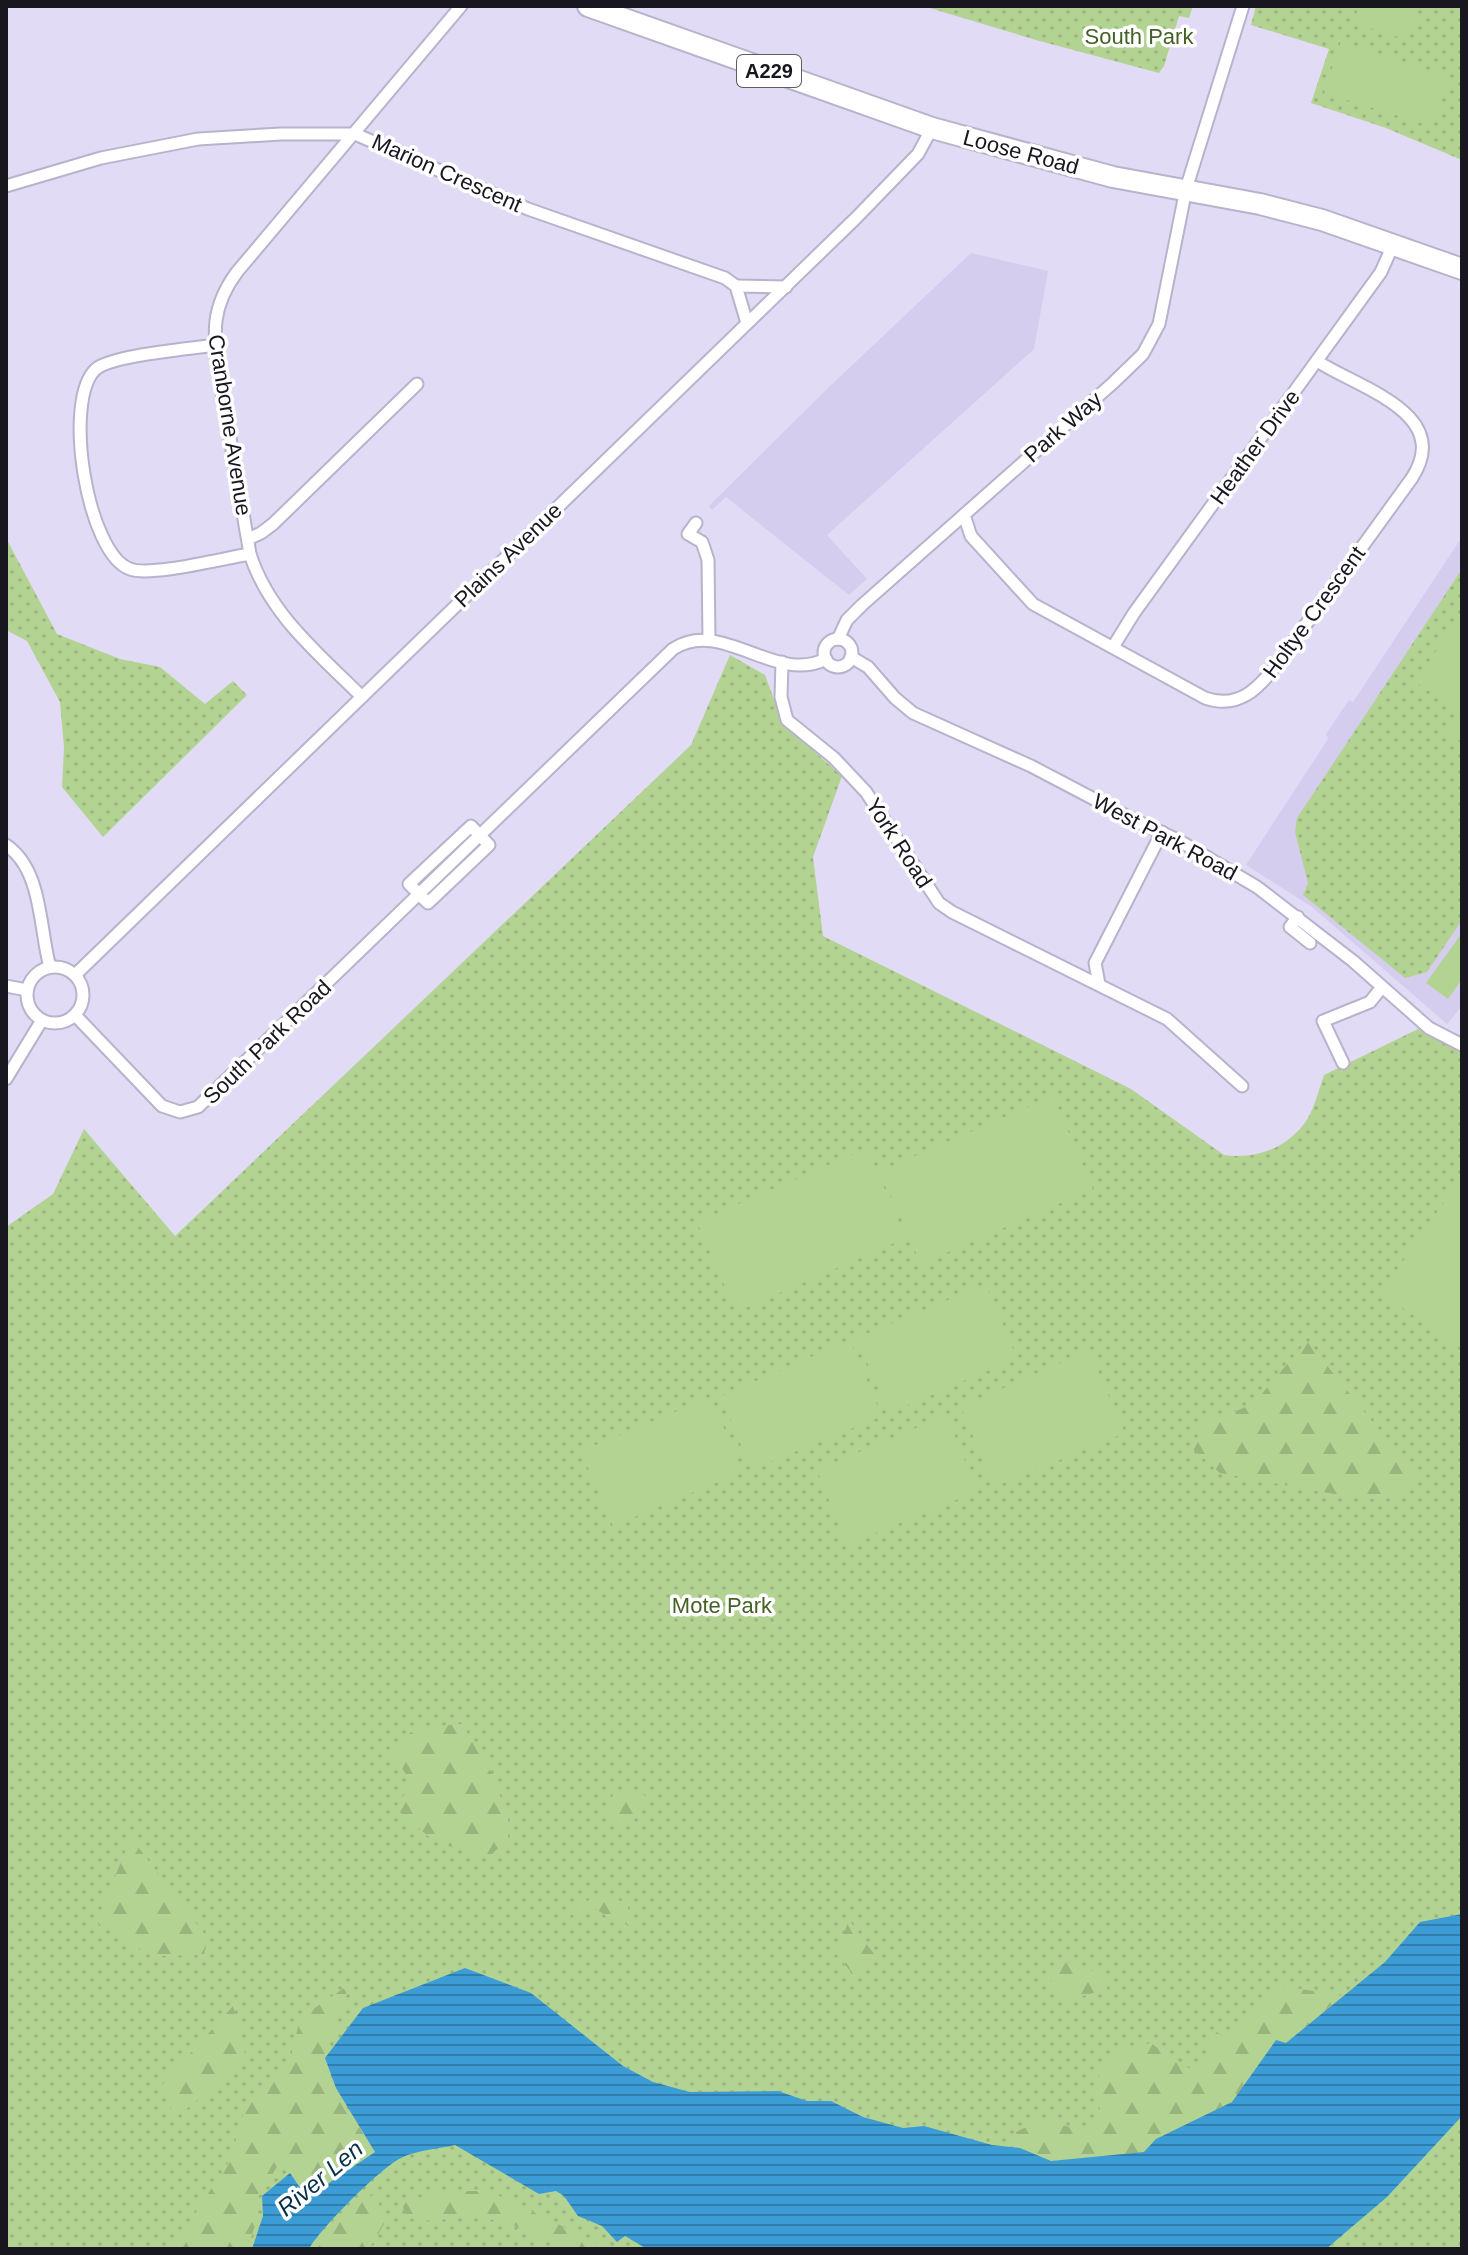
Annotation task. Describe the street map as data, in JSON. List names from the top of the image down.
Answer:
{
  "streets": {
    "highway": ["A229", "Loose Road"],
    "street": [
      "Marion Crescent",
      "Cranborne Avenue",
      "Park Way",
      "Heather Drive",
      "Plains Avenue",
      "Holtye Crescent",
      "West Park Road",
      "York Road",
      "South Park Road"
    ]
  },
  "crossings": [
    ["Loose Road", "Park Way"],
    ["Loose Road", "Heather Drive"],
    ["Loose Road", "Plains Avenue"],
    ["Marion Crescent", "Cranborne Avenue"],
    ["Marion Crescent", "Plains Avenue"],
    ["Cranborne Avenue", "Plains Avenue"],
    ["Park Way", "Holtye Crescent"],
    ["Park Way", "West Park Road"],
    ["Heather Drive", "Holtye Crescent"],
    ["Plains Avenue", "South Park Road"]
  ],
  "water": ["River Len"],
  "parks": ["South Park", "Mote Park"]
}
